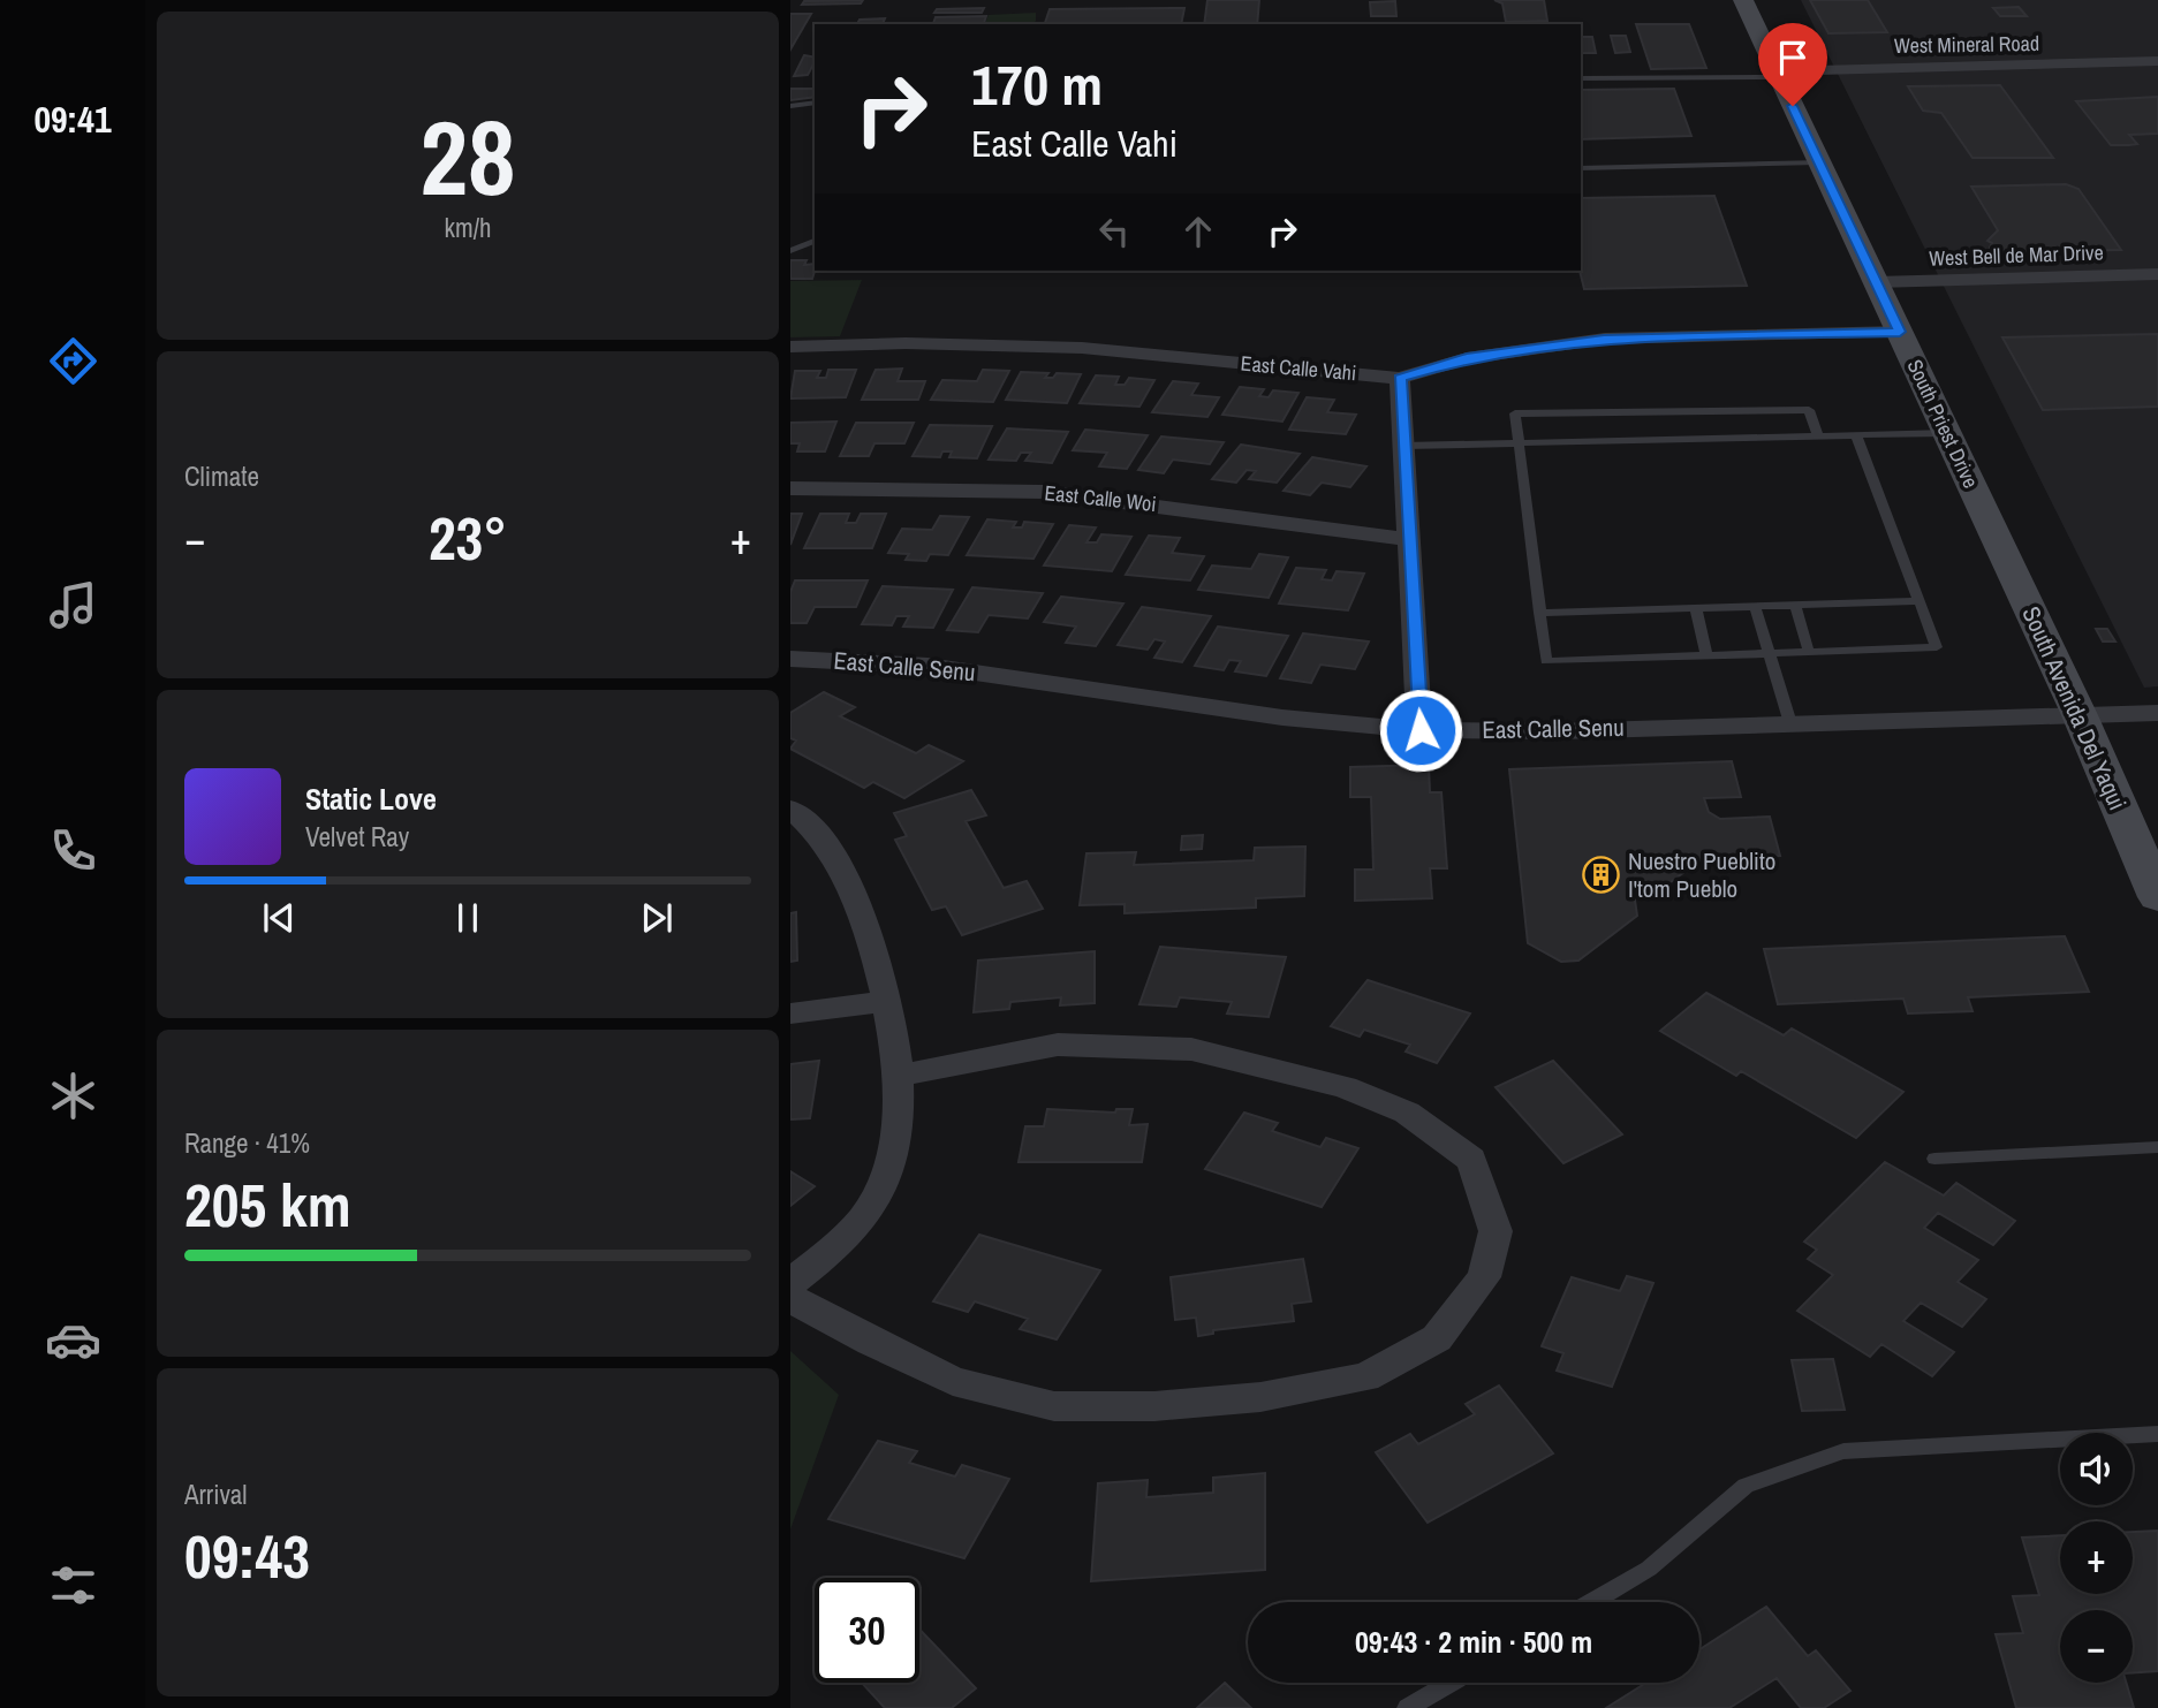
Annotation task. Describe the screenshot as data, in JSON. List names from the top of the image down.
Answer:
{
  "streets": {
    "street": [
      "West Mineral Road",
      "West Bell de Mar Drive",
      "East Calle Vahi",
      "South Priest Drive",
      "East Calle Woi",
      "East Calle Senu",
      "South Avenida Del Yaqui"
    ]
  },
  "crossings": [
    ["West Bell de Mar Drive", "South Priest Drive"],
    ["East Calle Vahi", "South Priest Drive"],
    ["South Priest Drive", "South Avenida Del Yaqui"],
    ["East Calle Senu", "South Avenida Del Yaqui"]
  ],
  "places": {
    "building": ["Nuestro Pueblito I'tom Pueblo"]
  },
  "page": {
    "tabs": "09:41",
    "tile": [
      ["28", "km/h"],
      "Climate",
      ["Range · 41%", "205 km"],
      ["Arrival", "09:43"]
    ],
    "turn": ["170 m", "East Calle Vahi"],
    "heat": ["−", "23°", "+"],
    "song": ["Static Love", "Velvet Ray"],
    "map_buttons": ["+", "−"],
    "limit": "30",
    "trip": "09:43 · 2 min · 500 m"
  }
}
